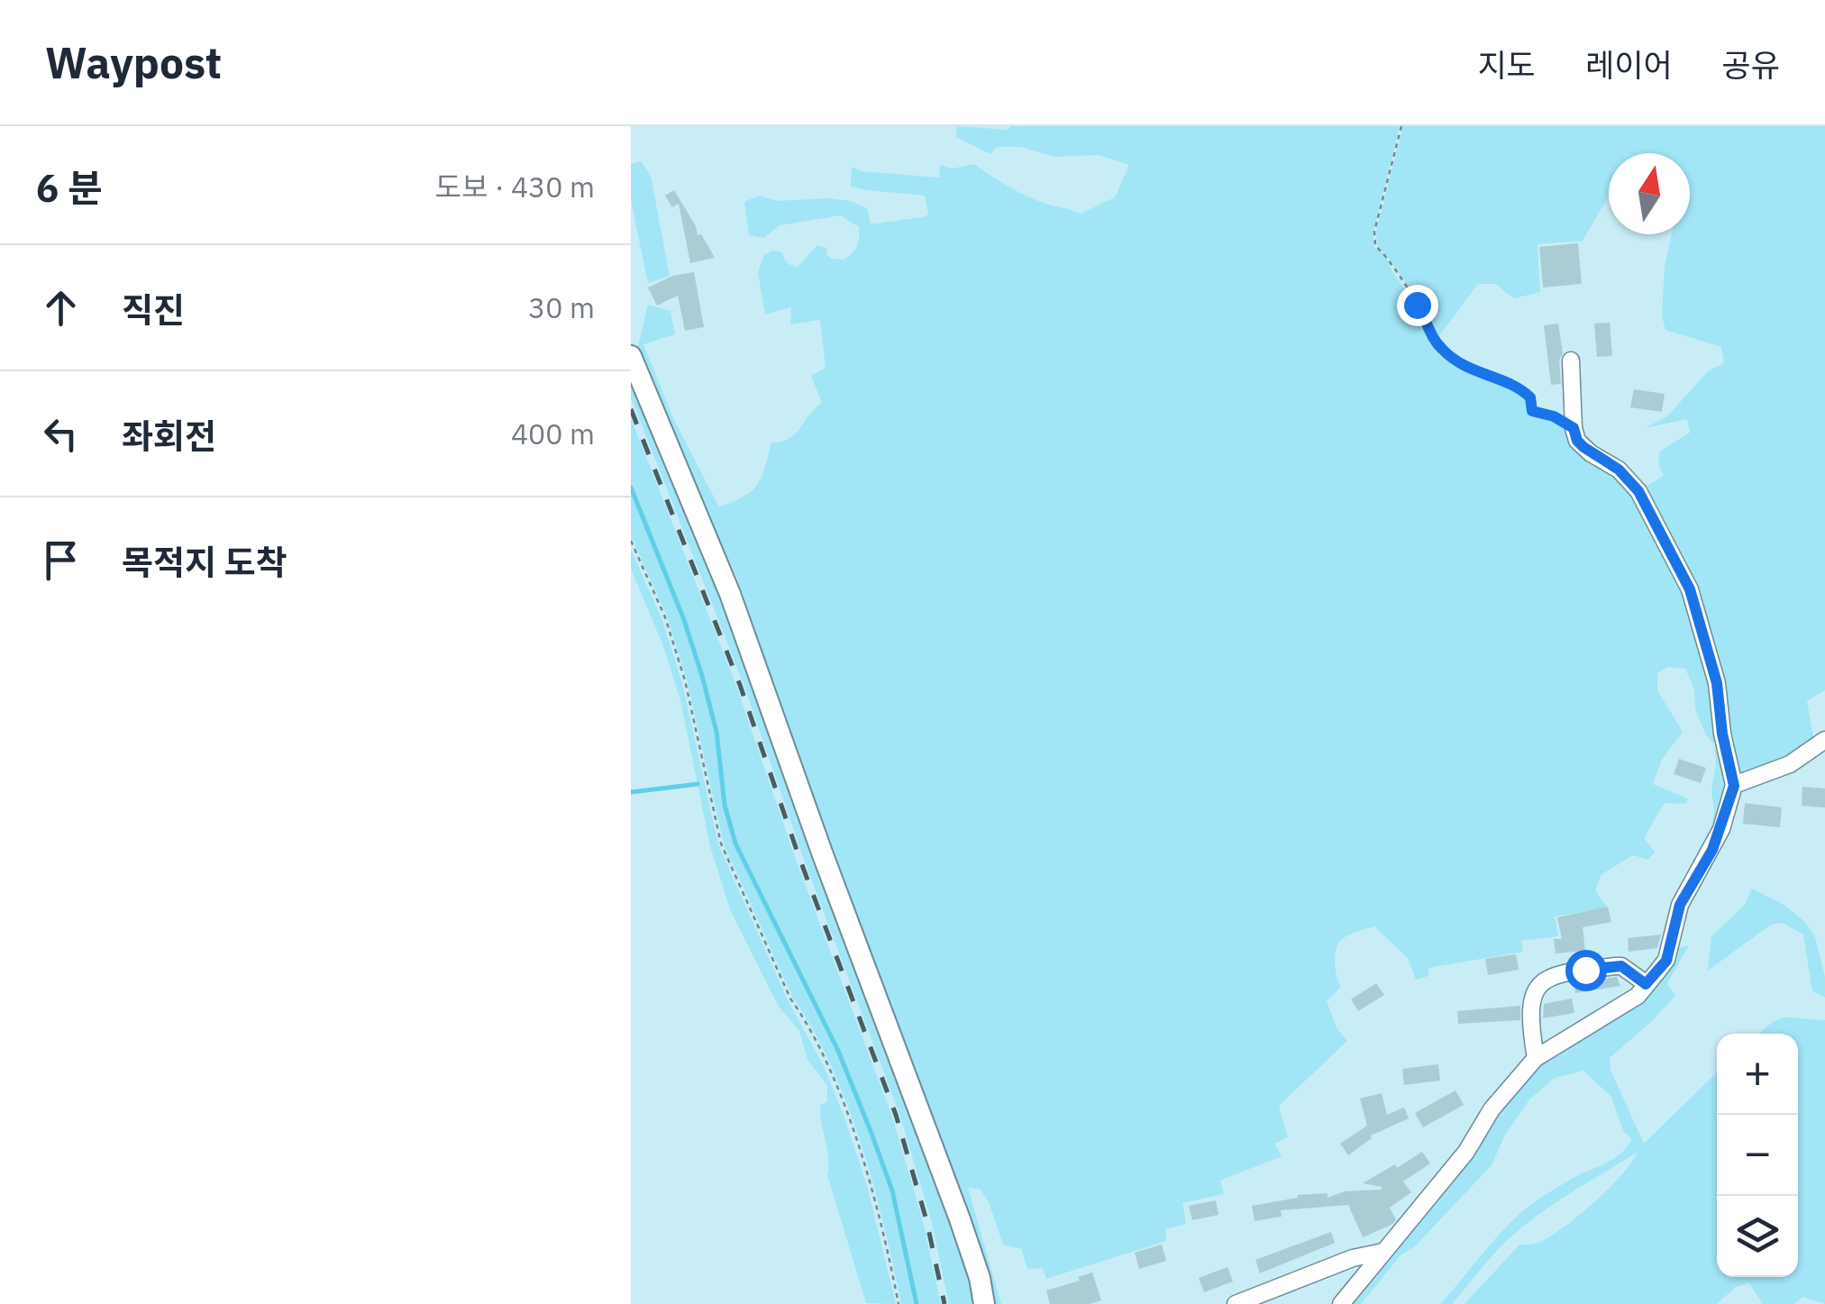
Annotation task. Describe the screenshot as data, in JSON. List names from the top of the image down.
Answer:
{
  "north": "top",
  "page": {
    "header": "Waypost",
    "nav": ["지도", "레이어", "공유"],
    "heading": ["6 분", "도보 · 430 m"],
    "list": [
      ["직진", "30 m"],
      ["좌회전", "400 m"],
      "목적지 도착"
    ],
    "map_buttons": ["+", "−"]
  }
}
